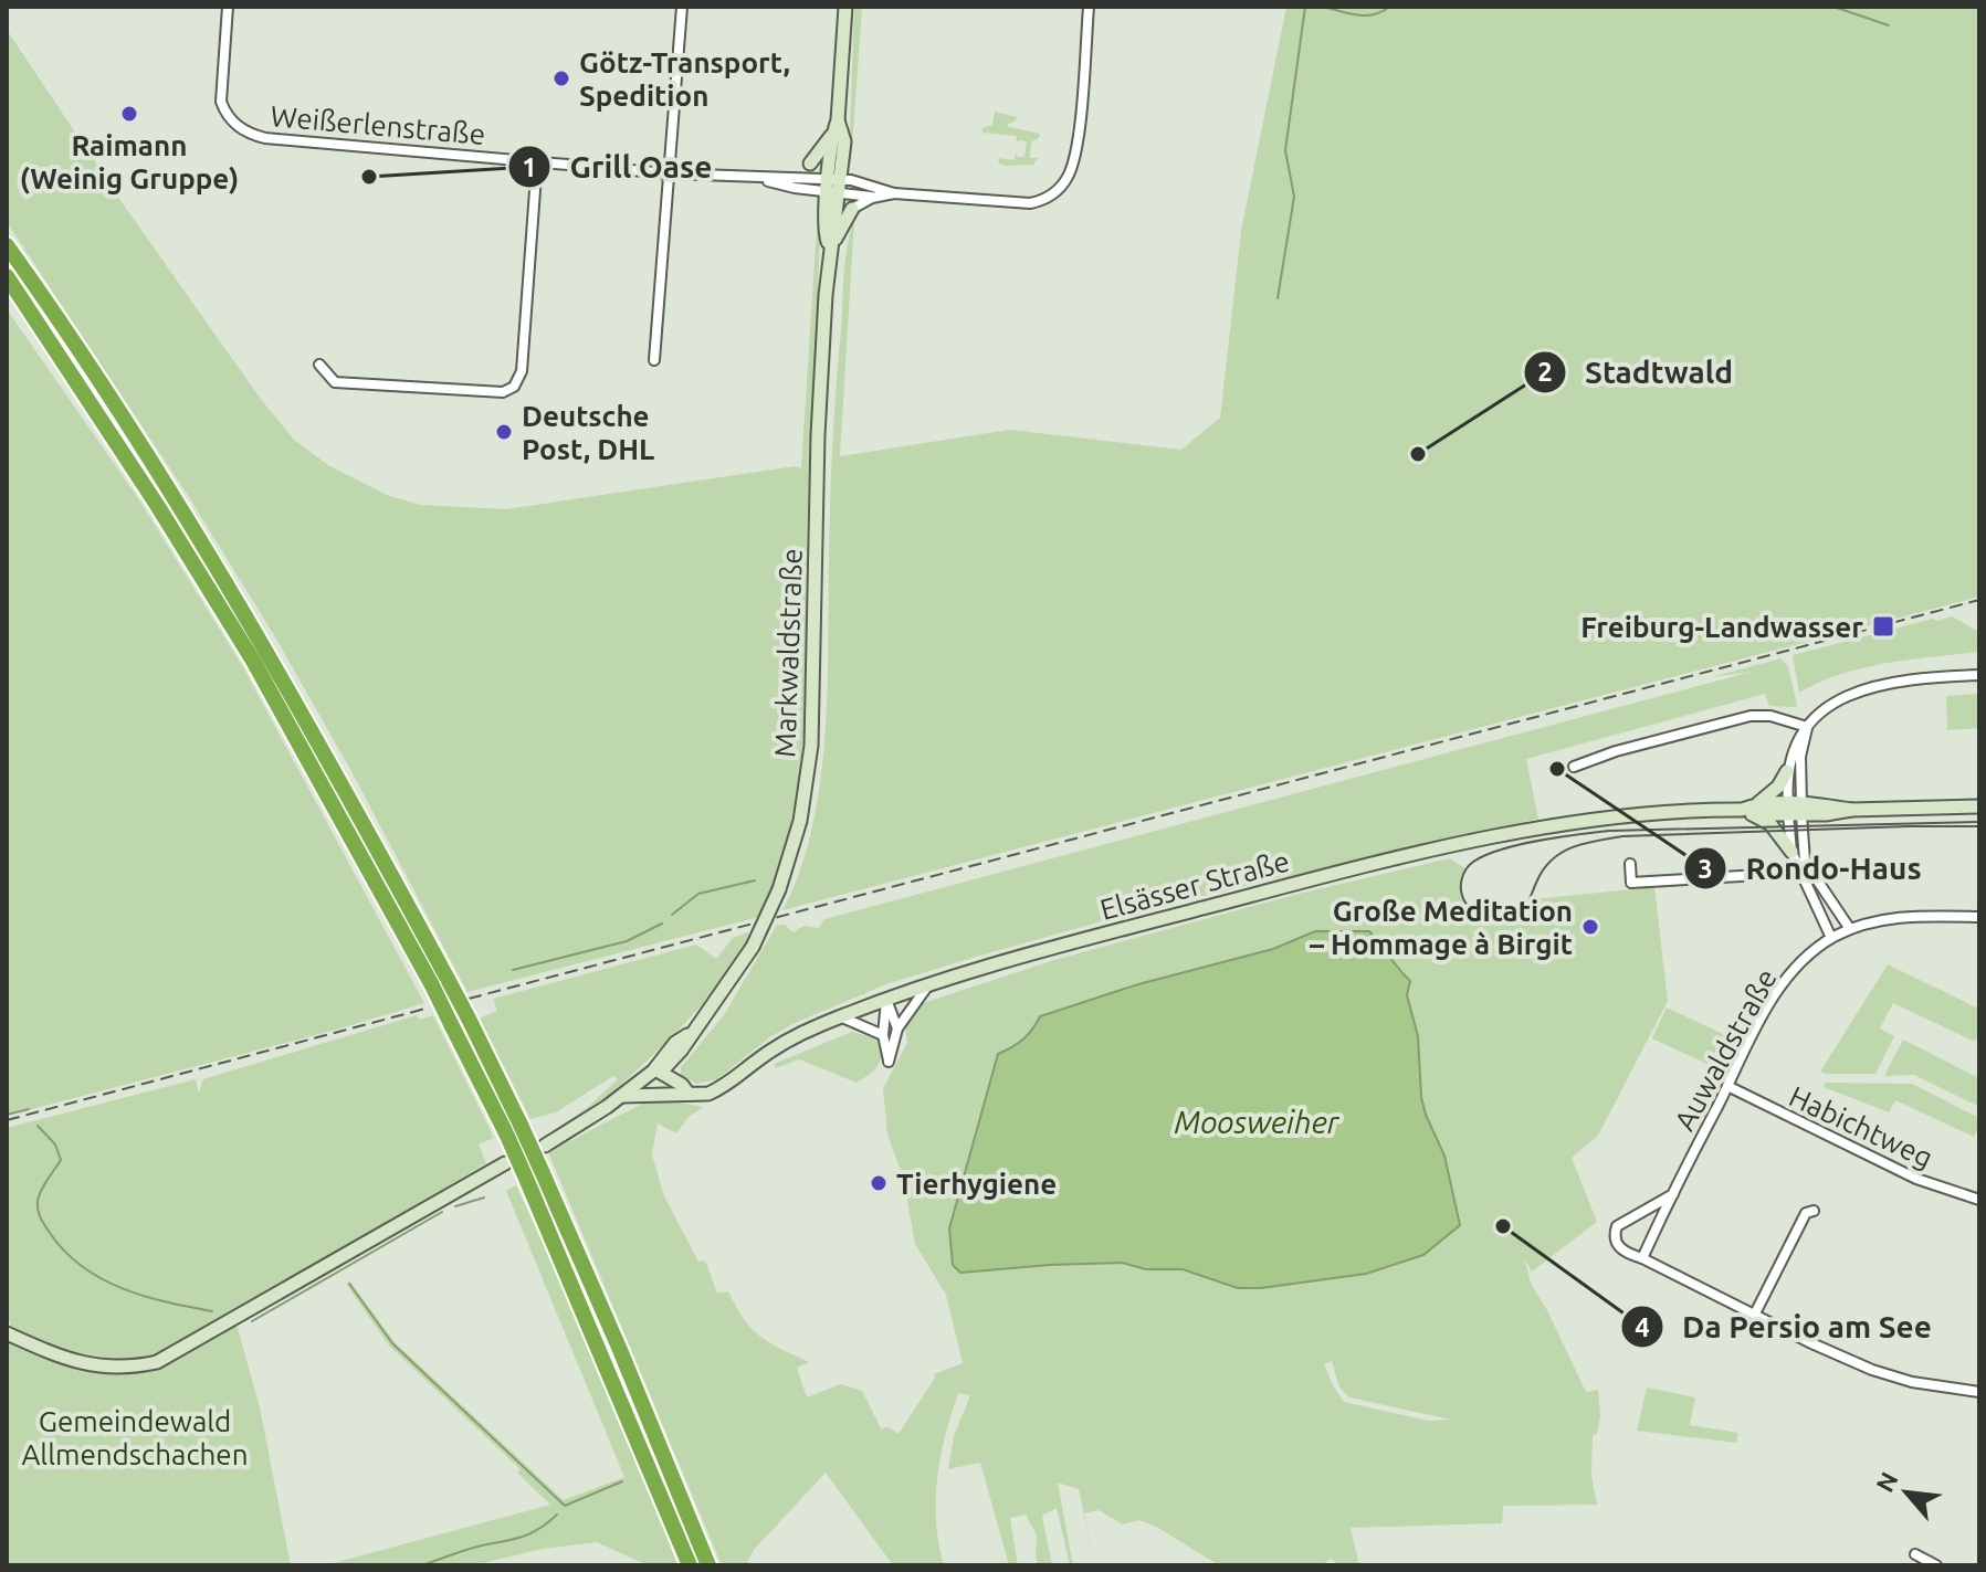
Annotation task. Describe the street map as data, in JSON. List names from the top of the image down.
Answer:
{
  "streets": {
    "main road": ["Markwaldstraße", "Elsässer Straße"],
    "street": ["Weißerlenstraße", "Auwaldstraße", "Habichtweg"]
  },
  "crossings": [
    ["Weißerlenstraße", "Markwaldstraße"],
    ["Markwaldstraße", "Elsässer Straße"],
    ["Auwaldstraße", "Habichtweg"]
  ],
  "water": ["Moosweiher"],
  "parks": ["Gemeindewald Allmendschachen"],
  "places": {
    "other": [
      "Götz-Transport, Spedition",
      "Raimann (Weinig Gruppe)",
      "Grill Oase",
      "Deutsche Post, DHL",
      "Stadtwald",
      "Rondo-Haus",
      "Große Meditation – Hommage à Birgit",
      "Tierhygiene",
      "Da Persio am See"
    ],
    "transit": ["Freiburg-Landwasser"]
  },
  "north": "top left"
}
